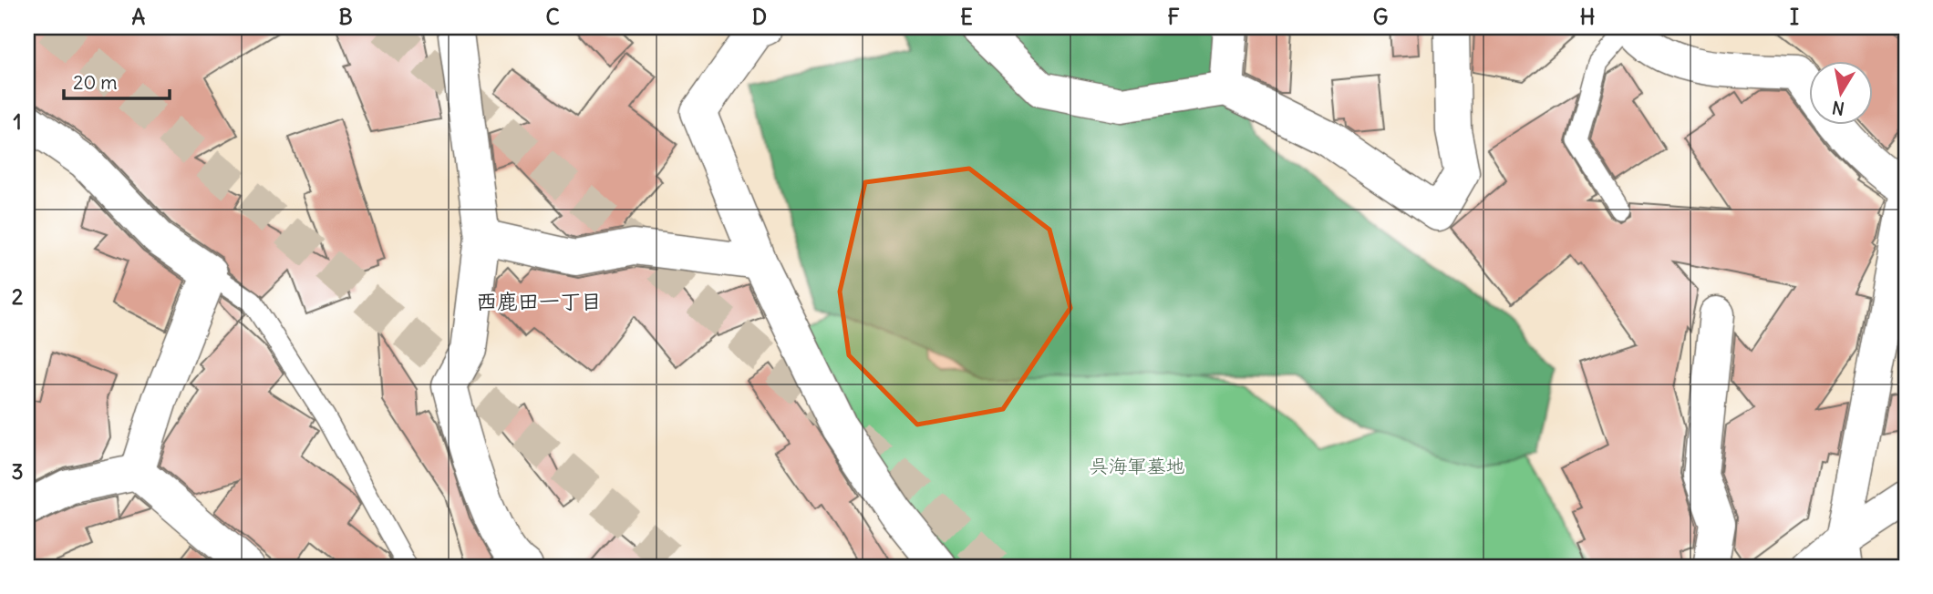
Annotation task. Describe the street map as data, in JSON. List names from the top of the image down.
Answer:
{
  "districts": ["西鹿田一丁目"],
  "parks": ["呉海軍墓地"],
  "scale_bar": "20 m",
  "north": "bottom",
  "grid": {
    "columns": [
      "A",
      "B",
      "C",
      "D",
      "E",
      "F",
      "G",
      "H",
      "I"
    ],
    "rows": ["1", "2", "3"]
  }
}
